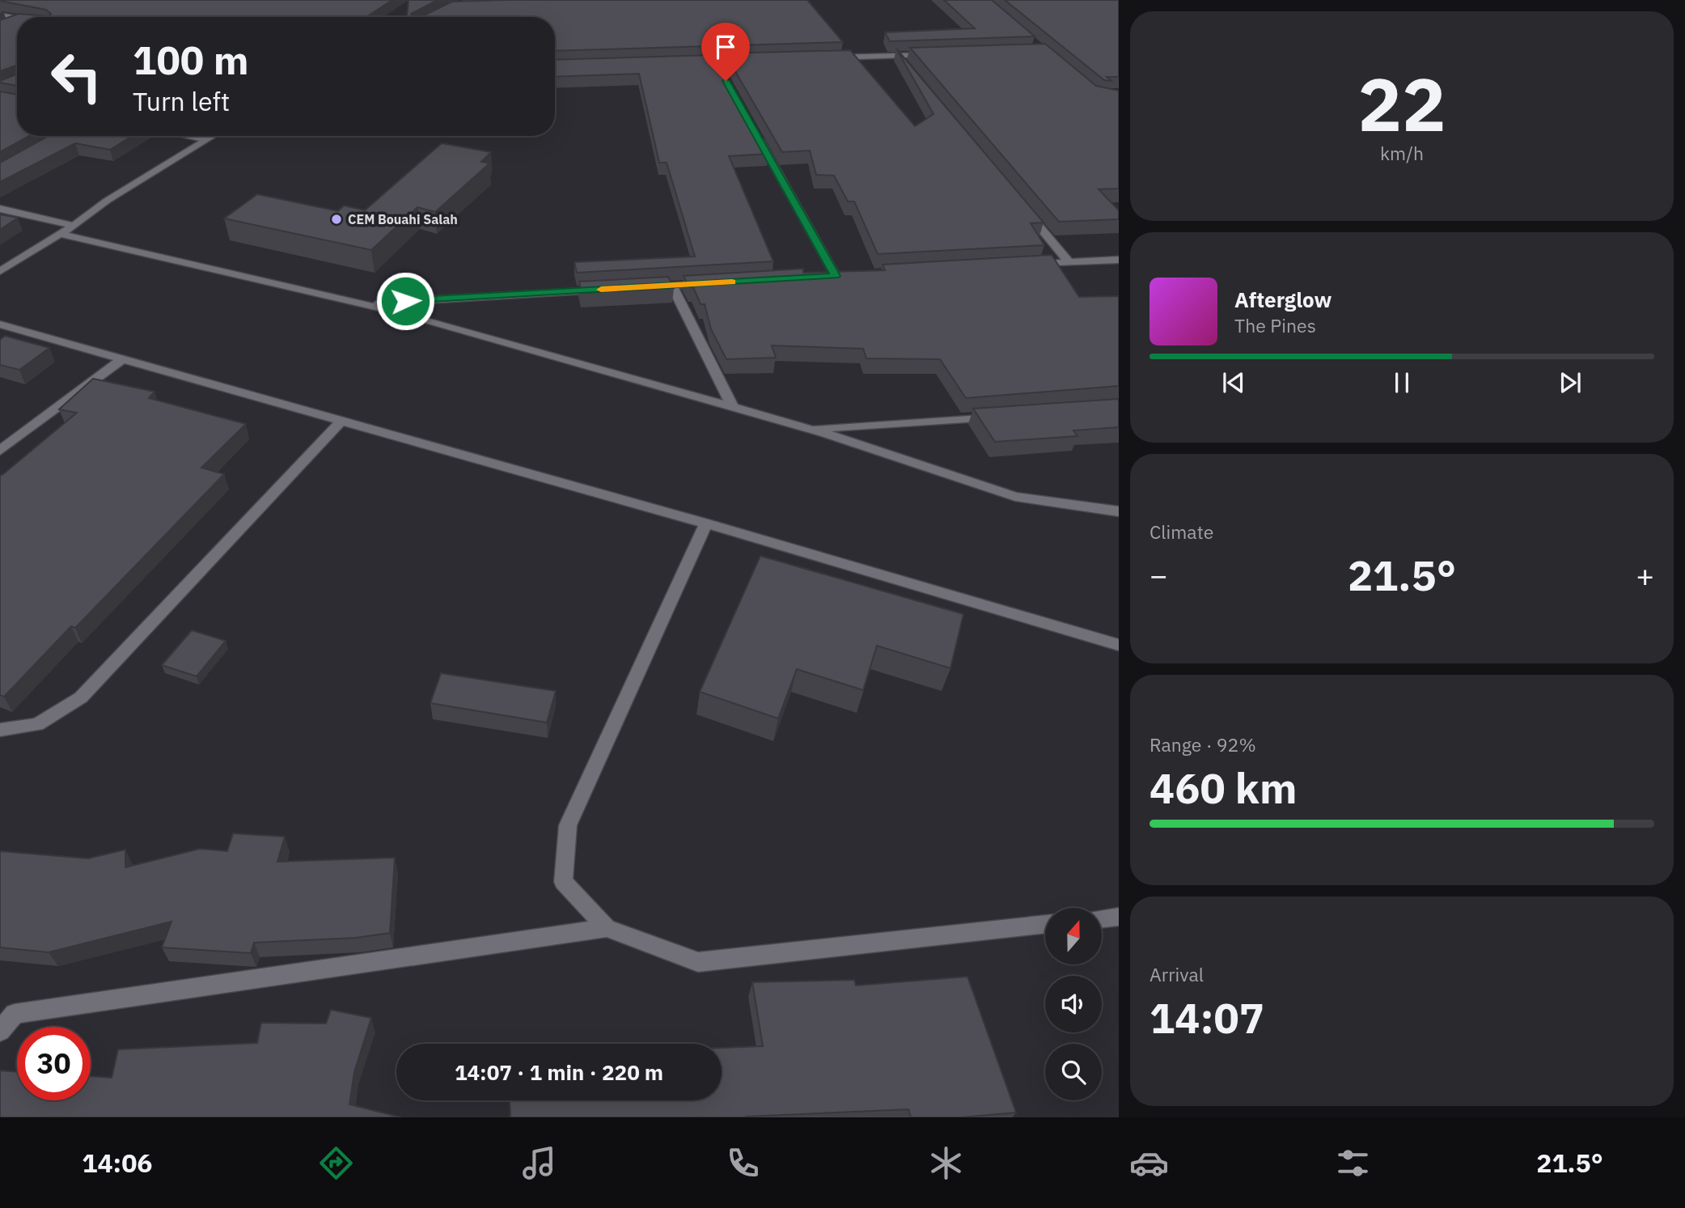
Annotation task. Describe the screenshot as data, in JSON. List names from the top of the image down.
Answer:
{
  "places": ["CEM Bouahi Salah"],
  "north": "top",
  "page": {
    "tile": [
      ["22", "km/h"],
      "Climate",
      ["Range · 92%", "460 km"],
      ["Arrival", "14:07"]
    ],
    "turn": ["100 m", "Turn left"],
    "song": ["Afterglow", "The Pines"],
    "heat": ["−", "21.5°", "+"],
    "limit": "30",
    "trip": "14:07 · 1 min · 220 m",
    "tabs": ["14:06", "21.5°"]
  }
}
